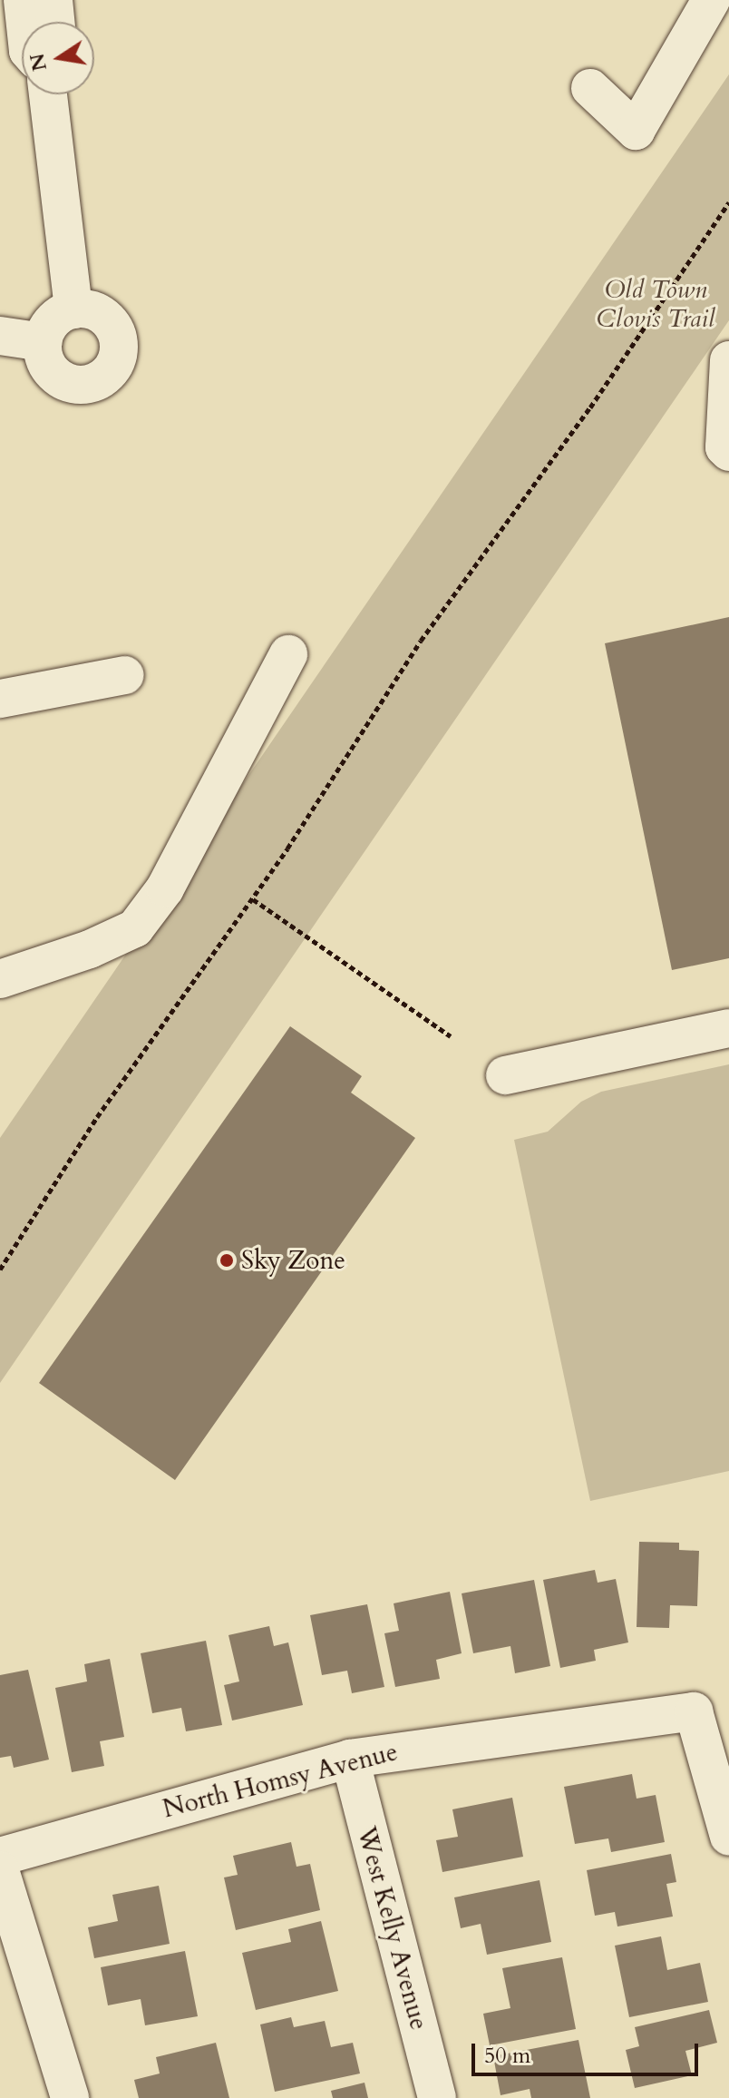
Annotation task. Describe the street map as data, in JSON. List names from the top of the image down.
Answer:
{
  "streets": {
    "street": ["North Homsy Avenue", "West Kelly Avenue"]
  },
  "crossings": [
    ["North Homsy Avenue", "West Kelly Avenue"]
  ],
  "parks": ["Old Town Clovis Trail"],
  "places": ["Sky Zone"],
  "scale_bar": "50 m",
  "north": "left"
}
